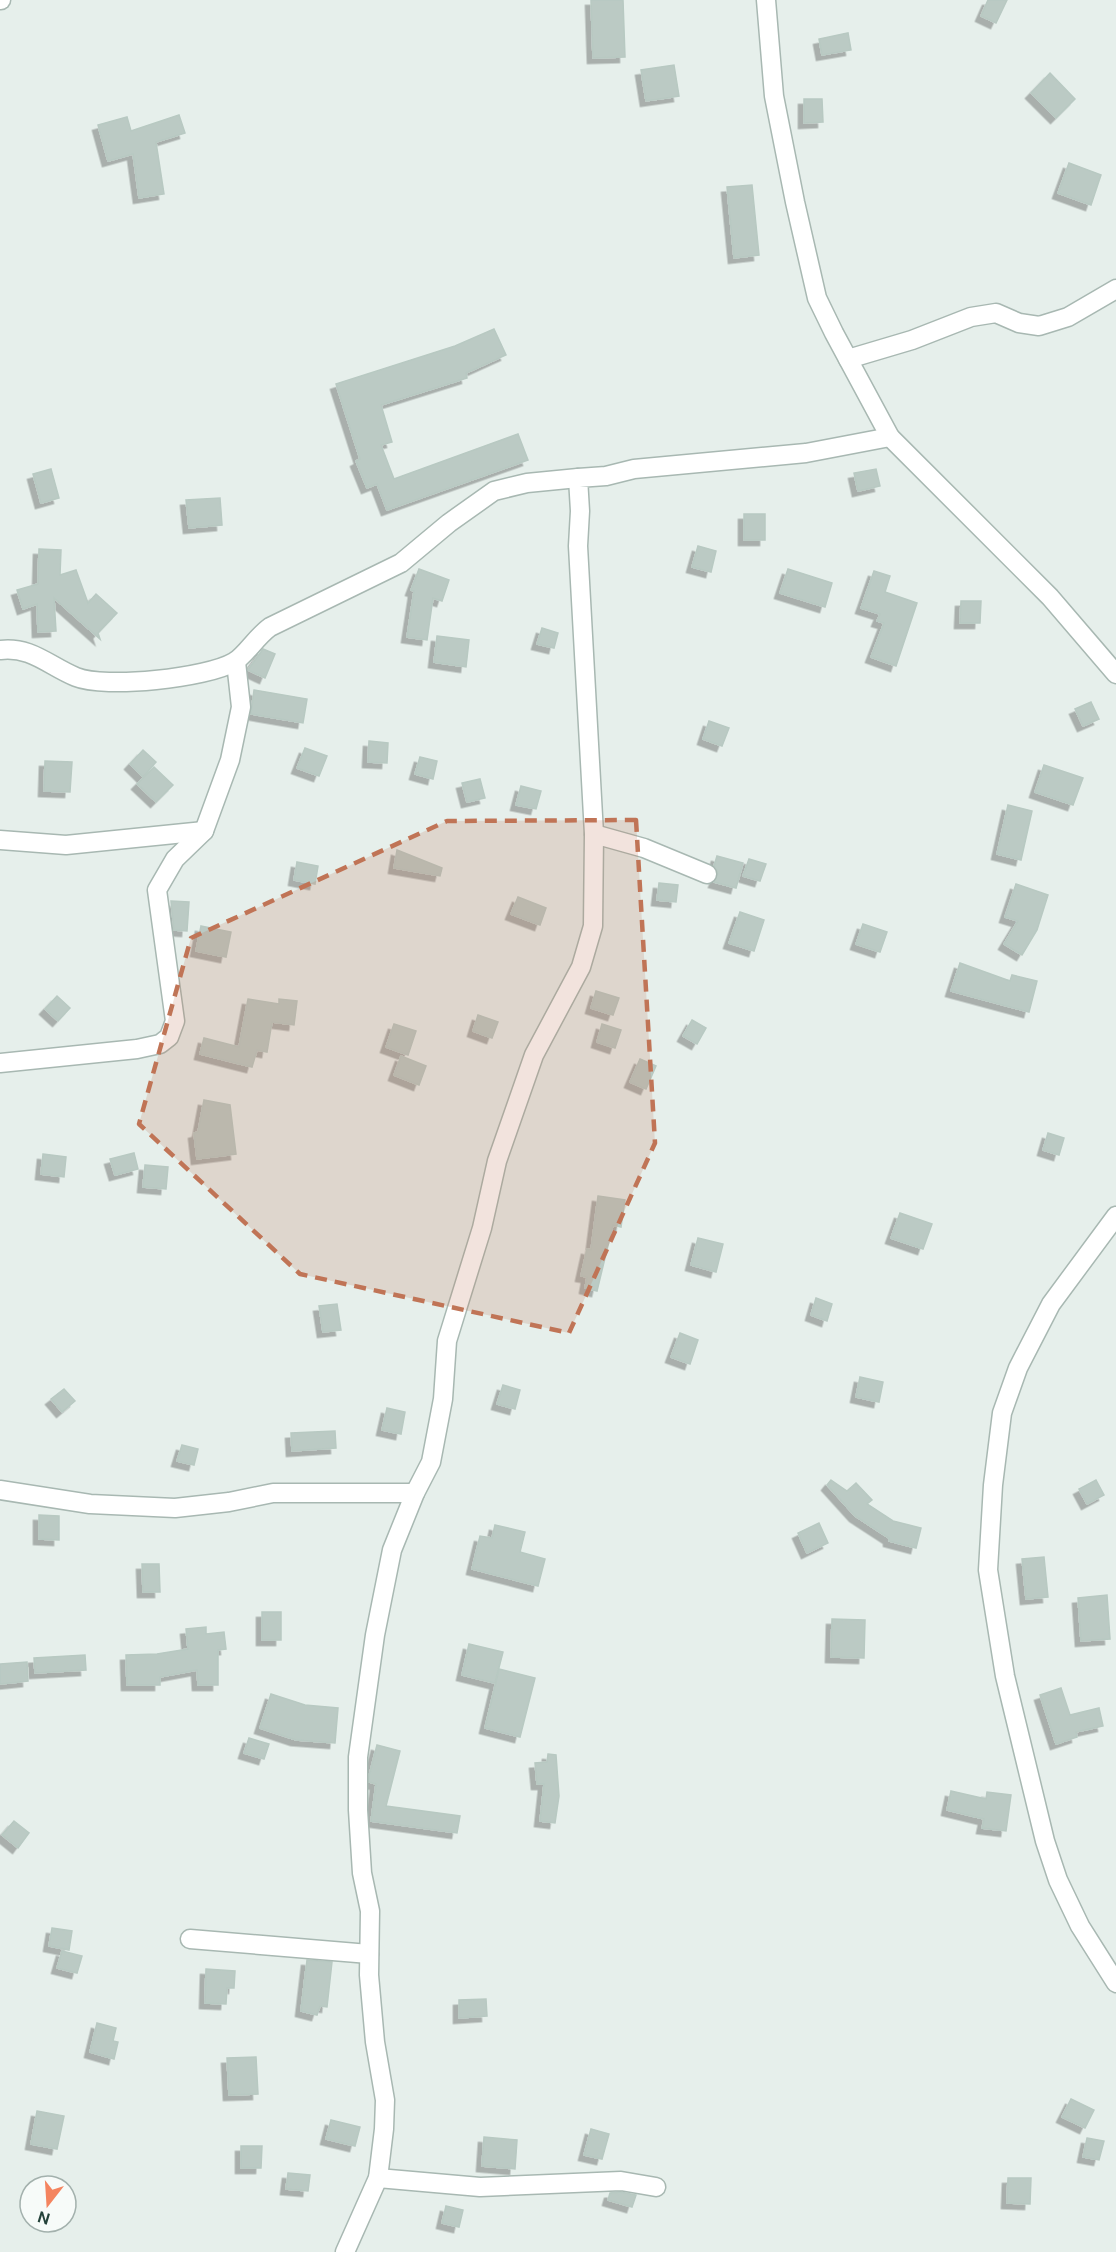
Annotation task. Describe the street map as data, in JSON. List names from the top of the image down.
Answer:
{
  "north": "bottom"
}
